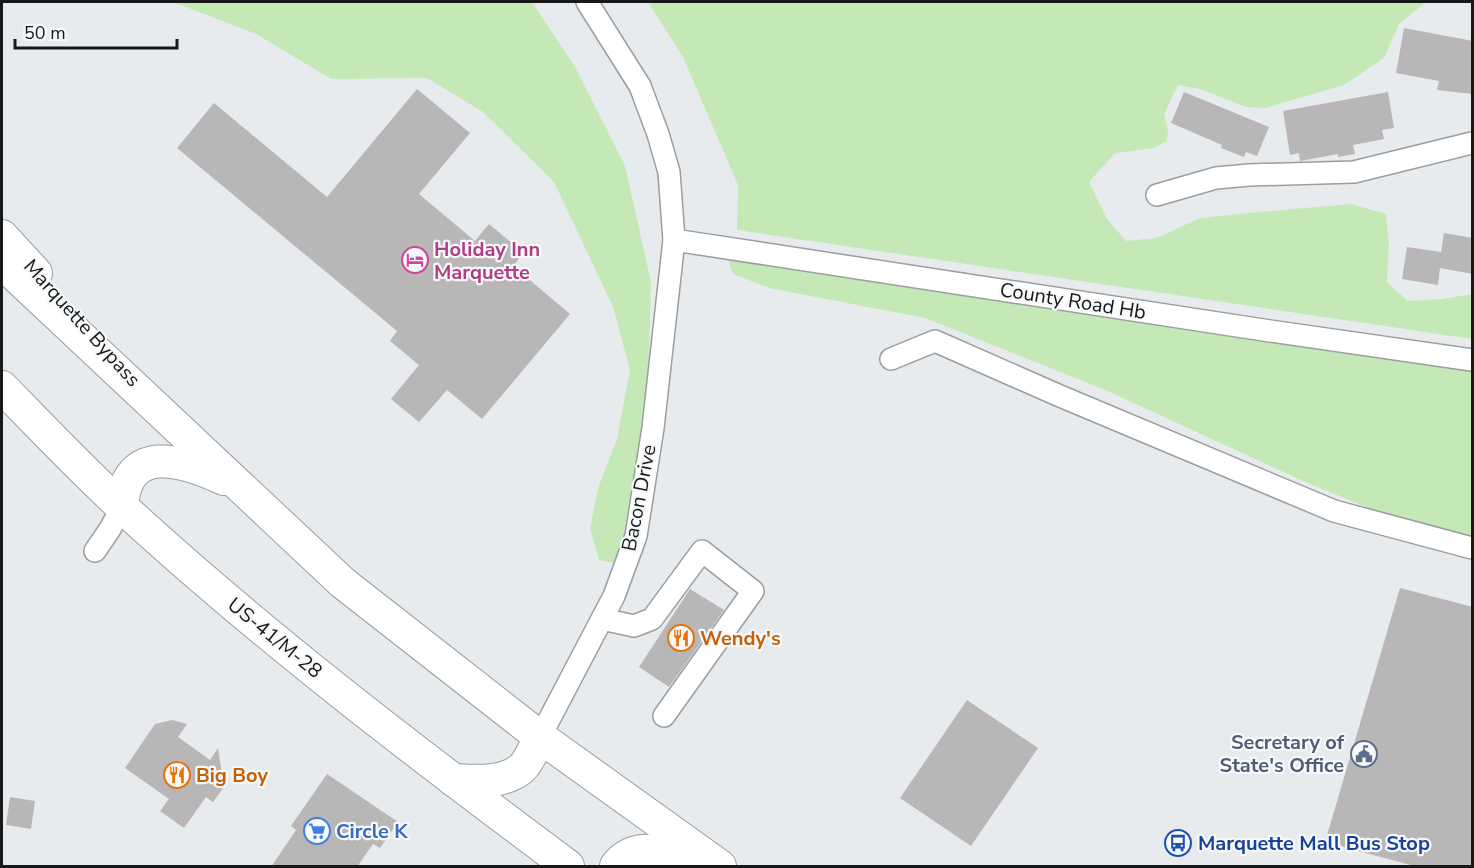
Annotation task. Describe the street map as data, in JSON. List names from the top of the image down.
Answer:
{
  "streets": {
    "highway": ["Marquette Bypass", "US-41/M-28"],
    "street": ["County Road Hb", "Bacon Drive"]
  },
  "crossings": [
    ["County Road Hb", "Bacon Drive"]
  ],
  "places": {
    "hotel": ["Holiday Inn Marquette"],
    "restaurant": ["Wendy's", "Big Boy"],
    "public building": ["Secretary of State's Office"],
    "supermarket": ["Circle K"],
    "bus stop": ["Marquette Mall Bus Stop"]
  },
  "scale_bar": "50 m"
}
